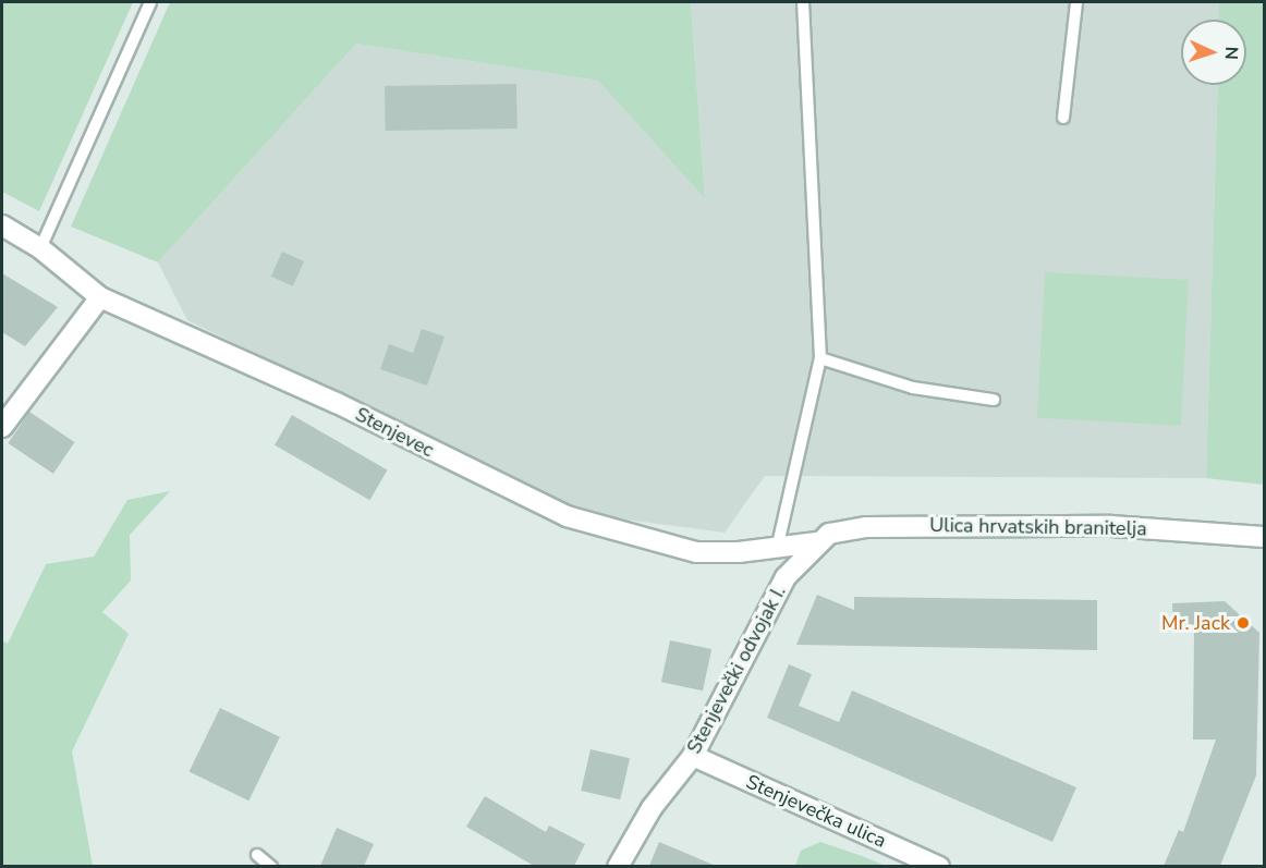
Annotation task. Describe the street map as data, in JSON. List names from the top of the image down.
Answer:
{
  "streets": {
    "street": [
      "Stenjevec",
      "Ulica hrvatskih branitelja",
      "Stenjevečki odvojak I.",
      "Stenjevečka ulica"
    ]
  },
  "crossings": [
    ["Stenjevec", "Ulica hrvatskih branitelja"],
    ["Stenjevec", "Stenjevečki odvojak I."],
    ["Ulica hrvatskih branitelja", "Stenjevečki odvojak I."],
    ["Stenjevečki odvojak I.", "Stenjevečka ulica"]
  ],
  "places": ["Mr. Jack"],
  "north": "right"
}
